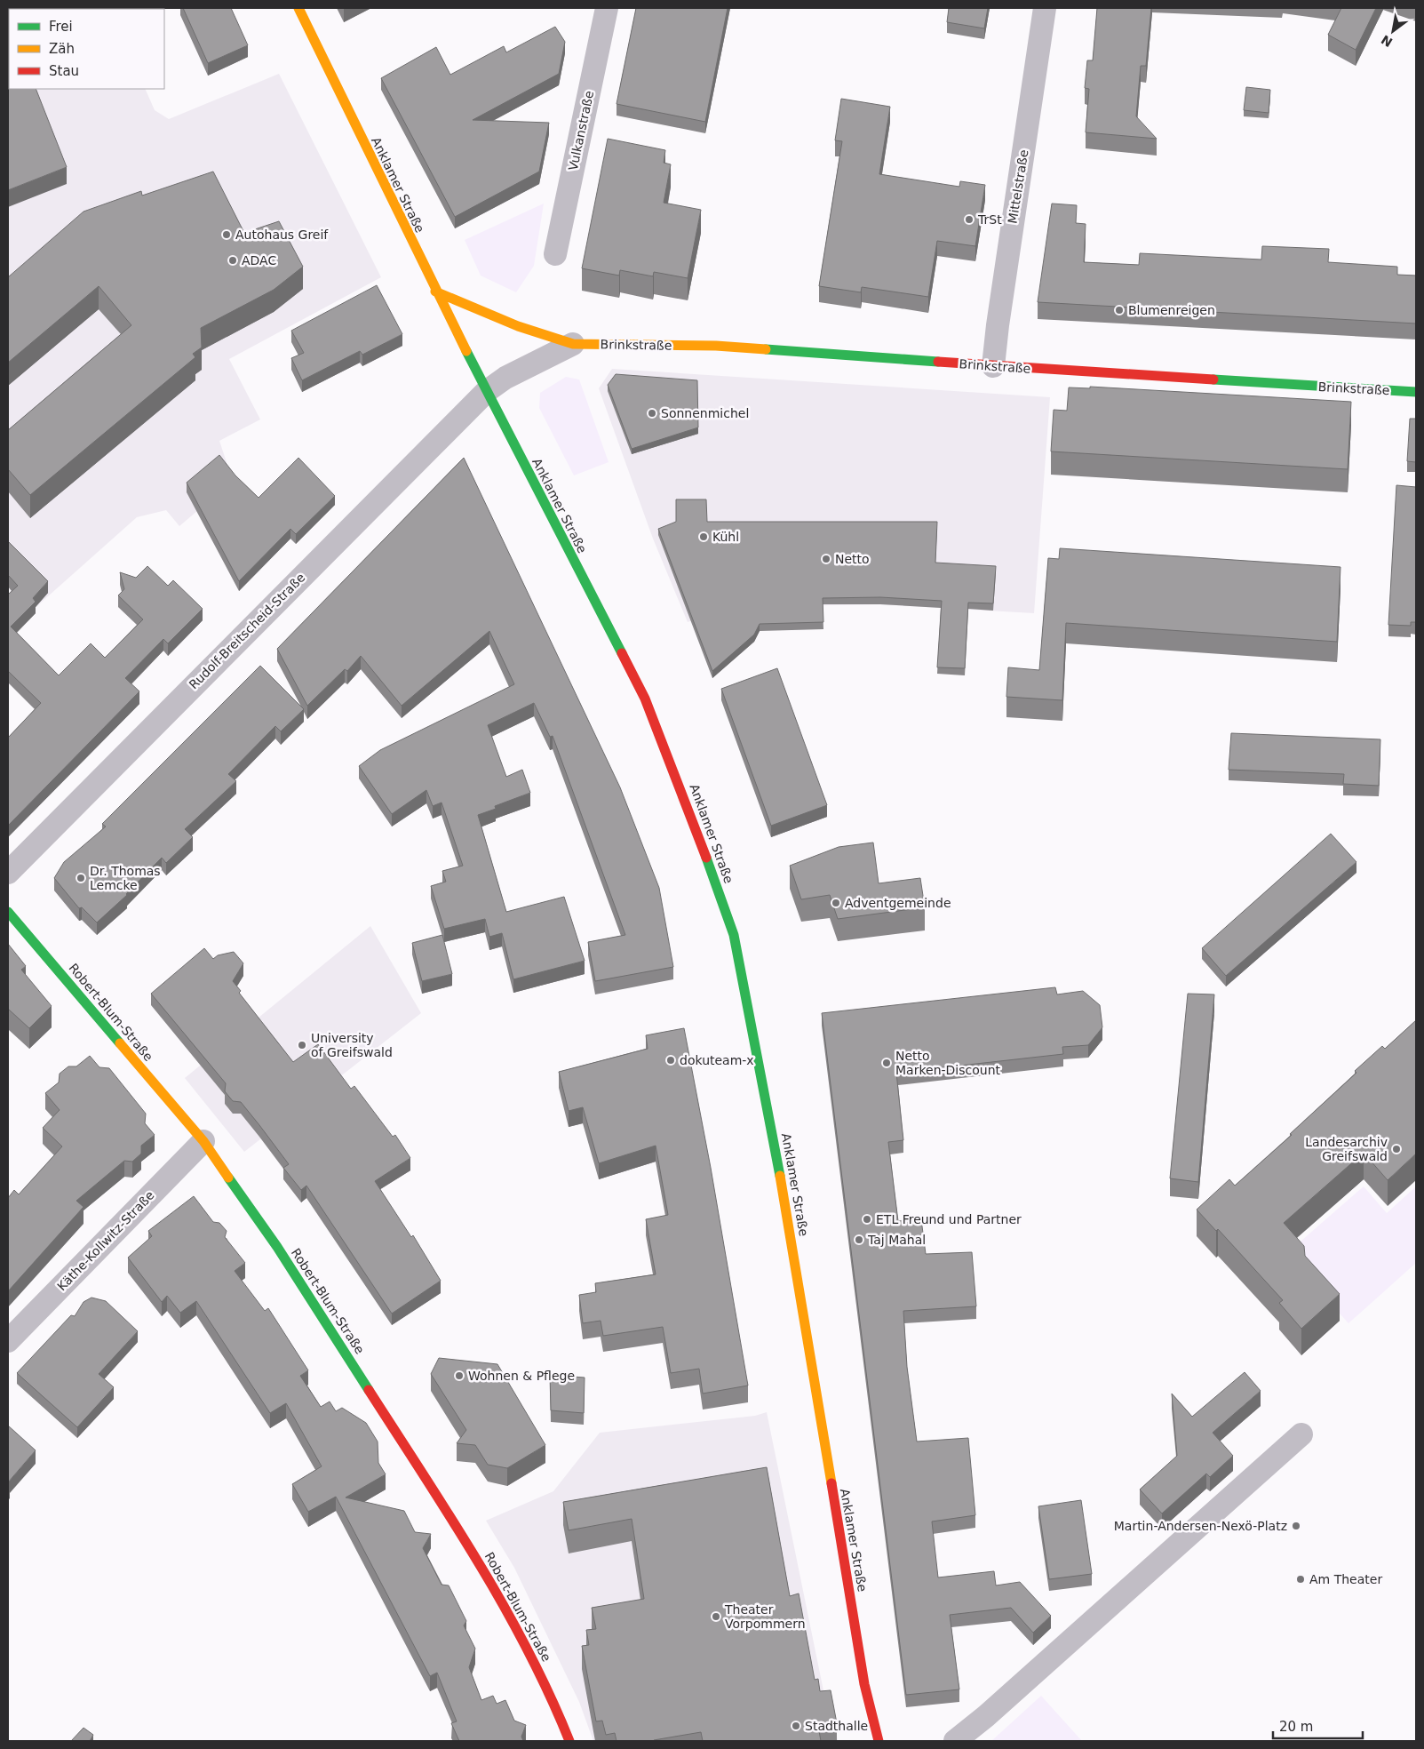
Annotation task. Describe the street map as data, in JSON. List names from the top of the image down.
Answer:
{
  "streets": {
    "street": [
      "Vulkanstraße",
      "Anklamer Straße",
      "Mittelstraße",
      "Brinkstraße",
      "Rudolf-Breitscheid-Straße",
      "Robert-Blum-Straße",
      "Käthe-Kollwitz-Straße"
    ]
  },
  "crossings": [
    ["Anklamer Straße", "Brinkstraße"],
    ["Anklamer Straße", "Rudolf-Breitscheid-Straße"],
    ["Mittelstraße", "Brinkstraße"],
    ["Brinkstraße", "Rudolf-Breitscheid-Straße"],
    ["Robert-Blum-Straße", "Käthe-Kollwitz-Straße"]
  ],
  "places": [
    "TrSt",
    "Autohaus Greif",
    "ADAC",
    "Blumenreigen",
    "Sonnenmichel",
    "Kühl",
    "Netto",
    "Dr. Thomas Lemcke",
    "Adventgemeinde",
    "University of Greifswald",
    "dokuteam-x",
    "Netto Marken-Discount",
    "Landesarchiv Greifswald",
    "ETL Freund und Partner",
    "Taj Mahal",
    "Wohnen & Pflege",
    "Martin-Andersen-Nexö-Platz",
    "Am Theater",
    "Theater Vorpommern",
    "Stadthalle"
  ],
  "legend": ["Frei", "Zäh", "Stau"],
  "scale_bar": "20 m",
  "north": "bottom left"
}
